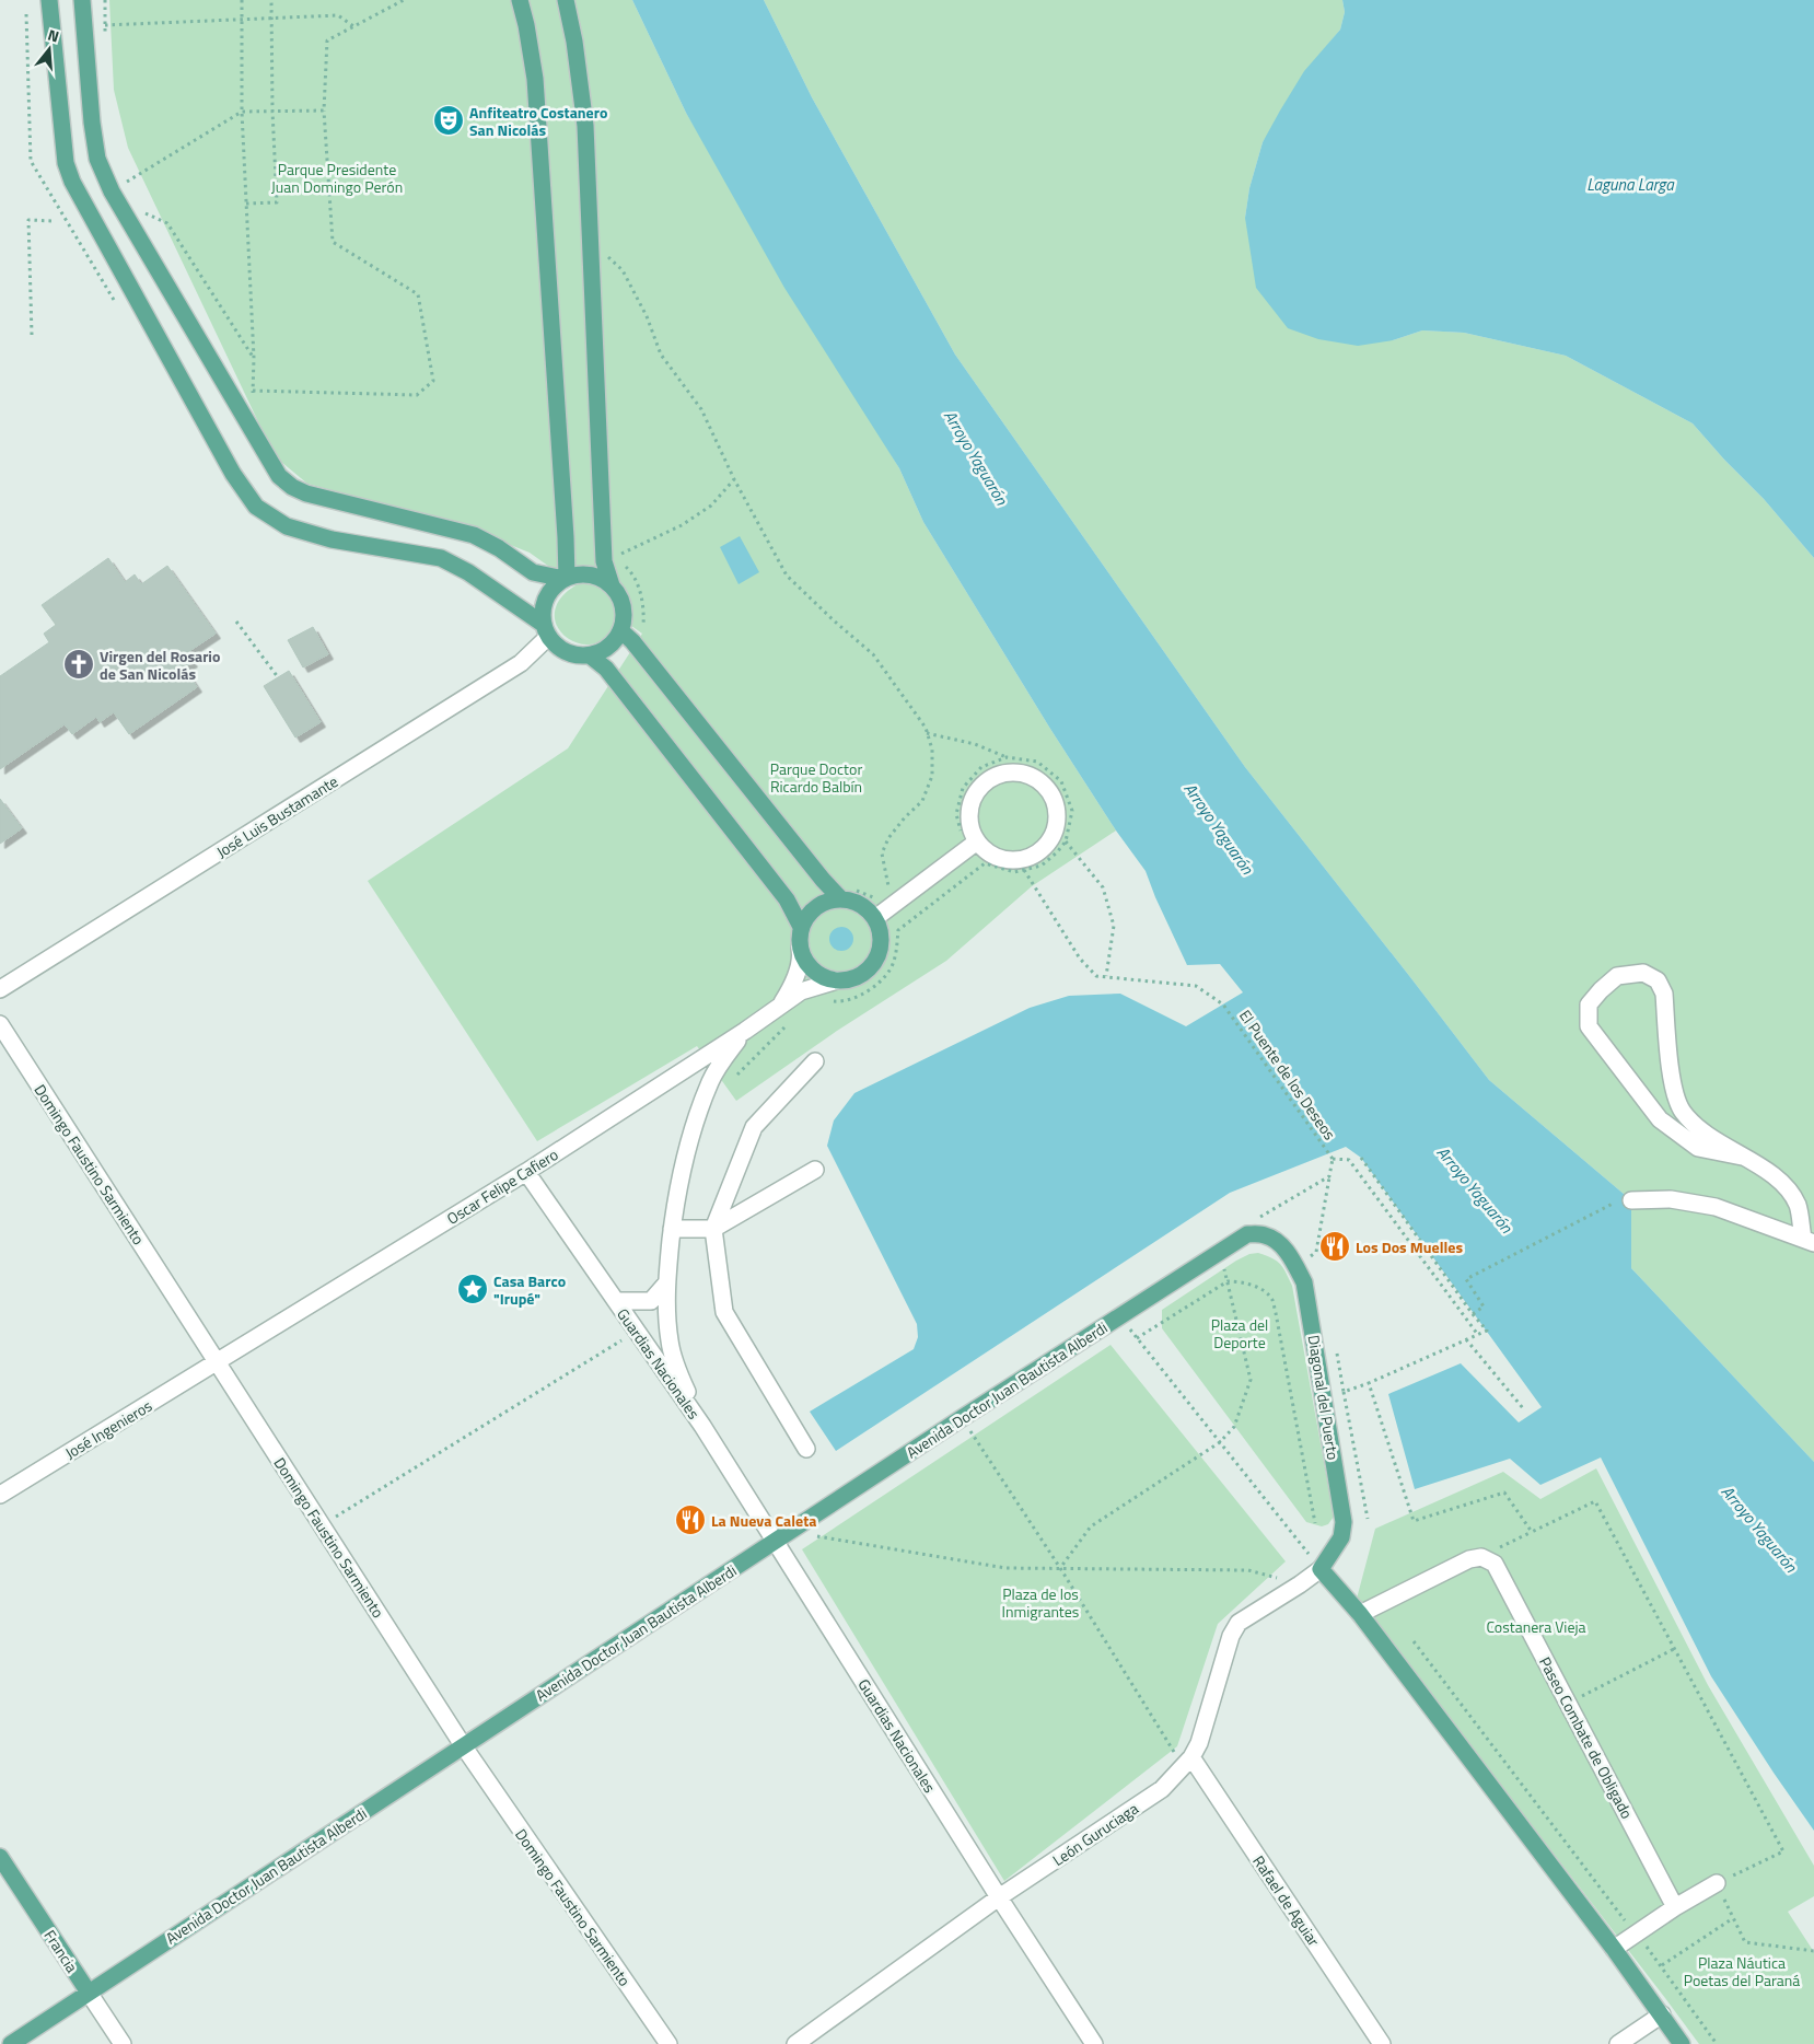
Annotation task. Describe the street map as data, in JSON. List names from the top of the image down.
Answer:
{
  "streets": {
    "main road": ["Avenida Doctor Juan Bautista Alberdi", "Diagonal del Puerto", "Francia"],
    "street": [
      "José Luis Bustamante",
      "Domingo Faustino Sarmiento",
      "Oscar Felipe Cafiero",
      "Guardias Nacionales",
      "José Ingenieros",
      "Paseo Combate de Obligado",
      "León Guruciaga",
      "Rafael de Aguiar"
    ],
    "path": ["El Puente de los Deseos"]
  },
  "crossings": [
    ["Domingo Faustino Sarmiento", "Oscar Felipe Cafiero"],
    ["Domingo Faustino Sarmiento", "Avenida Doctor Juan Bautista Alberdi"],
    ["Domingo Faustino Sarmiento", "José Ingenieros"],
    ["Oscar Felipe Cafiero", "Guardias Nacionales"],
    ["Oscar Felipe Cafiero", "José Ingenieros"],
    ["Guardias Nacionales", "Avenida Doctor Juan Bautista Alberdi"],
    ["Guardias Nacionales", "León Guruciaga"],
    ["Avenida Doctor Juan Bautista Alberdi", "Diagonal del Puerto"],
    ["Avenida Doctor Juan Bautista Alberdi", "Francia"],
    ["Diagonal del Puerto", "León Guruciaga"],
    ["León Guruciaga", "Rafael de Aguiar"]
  ],
  "water": ["Laguna Larga", "Arroyo Yaguarón"],
  "parks": [
    "Parque Presidente Juan Domingo Perón",
    "Parque Doctor Ricardo Balbín",
    "Plaza del Deporte",
    "Plaza de los Inmigrantes",
    "Costanera Vieja",
    "Plaza Náutica Poetas del Paraná"
  ],
  "places": {
    "theatre": ["Anfiteatro Costanero San Nicolás"],
    "church": ["Virgen del Rosario de San Nicolás"],
    "restaurant": ["Los Dos Muelles", "La Nueva Caleta"],
    "place": ["Casa Barco \"Irupé\""]
  },
  "north": "top"
}
